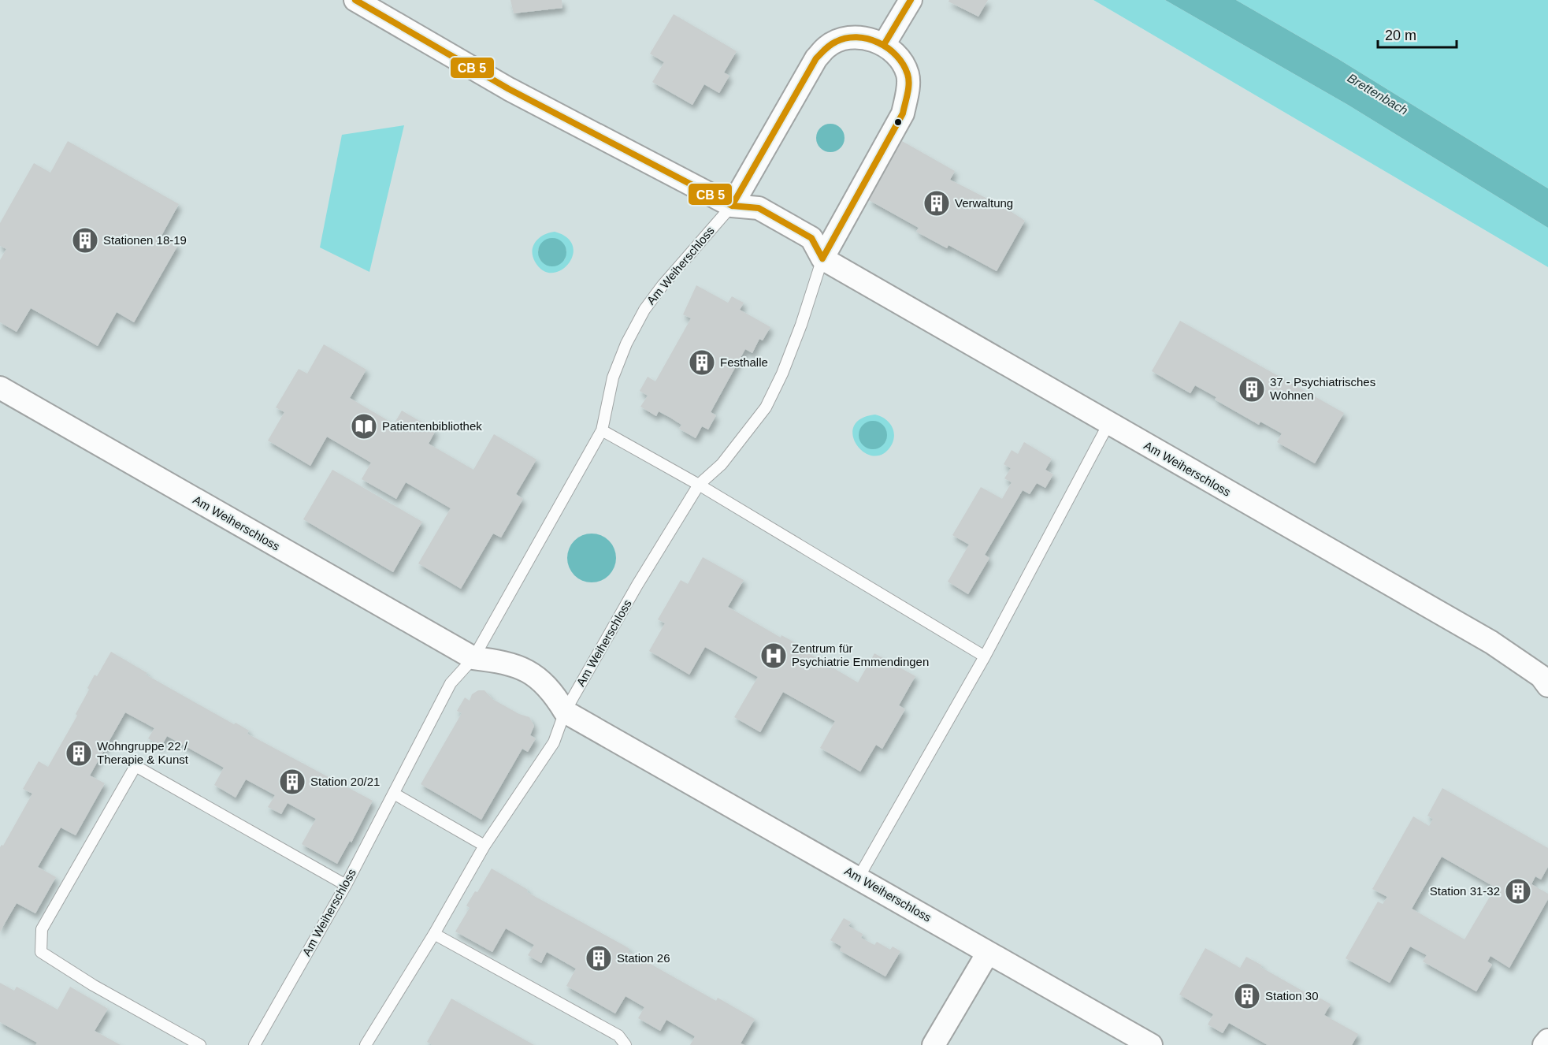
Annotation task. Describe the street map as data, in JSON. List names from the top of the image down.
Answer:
{
  "streets": {
    "street": ["Am Weiherschloss"]
  },
  "water": ["Brettenbach"],
  "places": {
    "building": [
      "Verwaltung",
      "Stationen 18-19",
      "Festhalle",
      "37 - Psychiatrisches Wohnen",
      "Wohngruppe 22 / Therapie & Kunst",
      "Station 20/21",
      "Station 31-32",
      "Station 26",
      "Station 30"
    ],
    "library": ["Patientenbibliothek"],
    "hospital": ["Zentrum für Psychiatrie Emmendingen"]
  },
  "scale_bar": "20 m"
}
